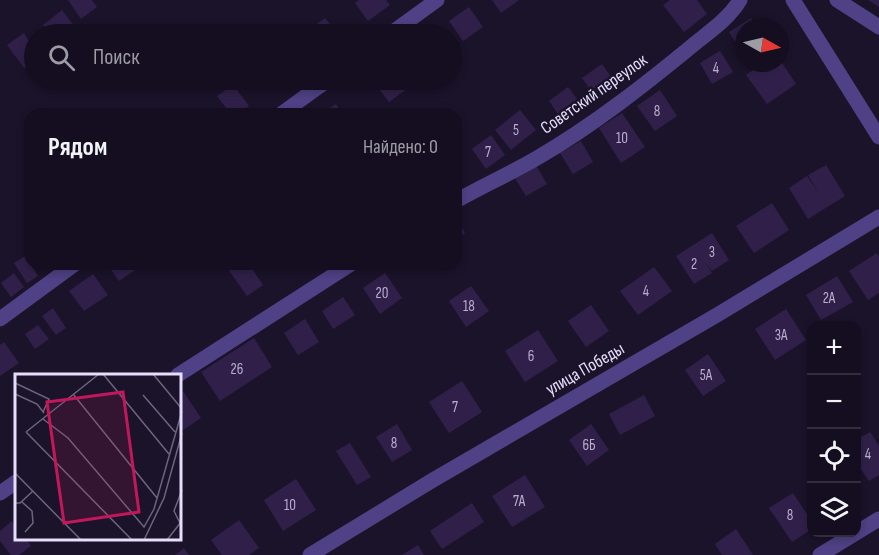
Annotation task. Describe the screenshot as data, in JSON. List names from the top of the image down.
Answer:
{
  "streets": {
    "street": ["Советский переулок", "улица Победы"]
  },
  "house_numbers": [
    "4",
    "8",
    "5",
    "10",
    "7",
    "3",
    "2",
    "4",
    "20",
    "2А",
    "18",
    "3А",
    "6",
    "26",
    "5А",
    "7",
    "8",
    "6Б",
    "4",
    "7А",
    "10",
    "8"
  ],
  "north": "right",
  "page": {
    "search": "Поиск",
    "heading": ["Рядом", "Найдено: 0"],
    "map_buttons": ["+", "−"]
  }
}
